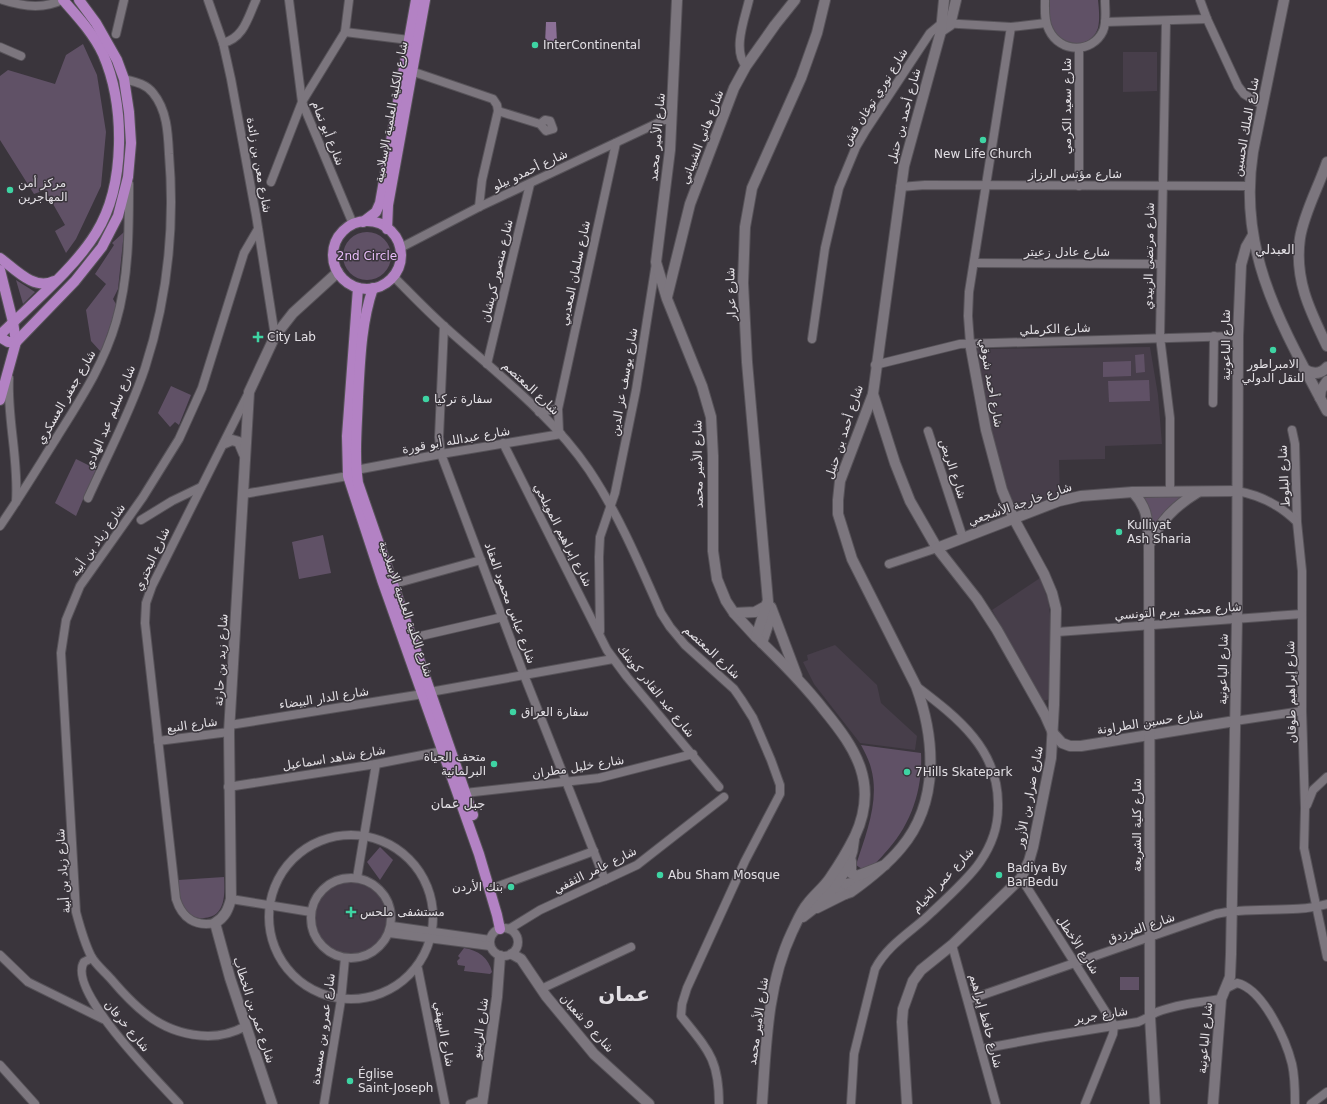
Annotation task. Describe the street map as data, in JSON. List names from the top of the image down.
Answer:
{
  "streets": {
    "main road": ["شارع الكلية العلمية الإسلامية"],
    "street": [
      "شارع نوري توغان قش",
      "شارع سعيد الكرمي",
      "شارع أحمد بن حنبل",
      "شارع الملك الحسين",
      "شارع أبو تمام",
      "شارع الأمير محمد",
      "شارع هاني الشيباني",
      "شارع معن بن زائدة",
      "شارع أحمدو بيلو",
      "شارع مؤنس الرزاز",
      "شارع عادل زعيتر",
      "شارع مرتضى الزبيدي",
      "شارع منصور كريشان",
      "شارع سلمان المعدبي",
      "شارع عرار",
      "شارع الكرملي",
      "شارع الباعونية",
      "شارع يوسف عز الدين",
      "شارع أحمد شوقي",
      "شارع المعتصم",
      "شارع جعفر العسكري",
      "شارع سليم عبد الهادي",
      "شارع عبدالله أبو قورة",
      "شارع الربض",
      "شارع البلوط",
      "شارع خارجة الأشجعي",
      "شارع إبراهيم المويلحي",
      "شارع زياد بن أبية",
      "شارع البحتري",
      "شارع عباس محمود العقاد",
      "شارع محمد بيرم التونسي",
      "شارع زيد بن حارثة",
      "شارع عبد القادر كوشك",
      "شارع إبراهيم طوقان",
      "شارع الدار البيضاء",
      "شارع حسين الطراونة",
      "شارع النبع",
      "شارع شاهد اسماعيل",
      "شارع خليل مطران",
      "شارع ضرار بن الأزور",
      "شارع كلية الشريعة",
      "شارع عامر الثقفي",
      "شارع عمر الخيام",
      "شارع الفرزدق",
      "شارع الأخطل",
      "شارع عمر بن الخطاب",
      "شارع جرير",
      "شارع حافظ إبراهيم",
      "شارع 9 شعبان",
      "شارع خرفان",
      "شارع الرينبو",
      "شارع عمرو بن مسعدة",
      "شارع البيهقي"
    ]
  },
  "crossings": [
    ["شارع نوري توغان قش", "شارع أحمد بن حنبل"],
    ["شارع سعيد الكرمي", "شارع مؤنس الرزاز"],
    ["شارع الكلية العلمية الإسلامية", "شارع أبو تمام"],
    ["شارع الكلية العلمية الإسلامية", "شارع أحمدو بيلو"],
    ["شارع الكلية العلمية الإسلامية", "شارع المعتصم"],
    ["شارع الكلية العلمية الإسلامية", "شارع عبدالله أبو قورة"],
    ["شارع الكلية العلمية الإسلامية", "شارع البحتري"],
    ["شارع الكلية العلمية الإسلامية", "شارع الدار البيضاء"],
    ["شارع الكلية العلمية الإسلامية", "شارع شاهد اسماعيل"],
    ["شارع الكلية العلمية الإسلامية", "شارع خليل مطران"],
    ["شارع الكلية العلمية الإسلامية", "شارع عامر الثقفي"],
    ["شارع الكلية العلمية الإسلامية", "شارع 9 شعبان"],
    ["شارع الكلية العلمية الإسلامية", "شارع الرينبو"],
    ["شارع أحمد بن حنبل", "شارع الأمير محمد"],
    ["شارع أحمد بن حنبل", "شارع مؤنس الرزاز"],
    ["شارع أحمد بن حنبل", "شارع الكرملي"],
    ["شارع أحمد بن حنبل", "شارع ضرار بن الأزور"],
    ["شارع أحمد بن حنبل", "شارع عمر الخيام"],
    ["شارع الملك الحسين", "شارع مؤنس الرزاز"],
    ["شارع الملك الحسين", "شارع الباعونية"],
    ["شارع أبو تمام", "شارع أحمدو بيلو"],
    ["شارع أبو تمام", "شارع المعتصم"],
    ["شارع أبو تمام", "شارع البحتري"],
    ["شارع الأمير محمد", "شارع هاني الشيباني"],
    ["شارع الأمير محمد", "شارع أحمدو بيلو"],
    ["شارع الأمير محمد", "شارع عرار"],
    ["شارع الأمير محمد", "شارع يوسف عز الدين"],
    ["شارع معن بن زائدة", "شارع زياد بن أبية"],
    ["شارع معن بن زائدة", "شارع البحتري"],
    ["شارع أحمدو بيلو", "شارع منصور كريشان"],
    ["شارع أحمدو بيلو", "شارع سلمان المعدبي"],
    ["شارع أحمدو بيلو", "شارع المعتصم"],
    ["شارع أحمدو بيلو", "شارع البحتري"],
    ["شارع مؤنس الرزاز", "شارع مرتضى الزبيدي"],
    ["شارع مؤنس الرزاز", "شارع أحمد شوقي"],
    ["شارع عادل زعيتر", "شارع مرتضى الزبيدي"],
    ["شارع عادل زعيتر", "شارع أحمد شوقي"],
    ["شارع مرتضى الزبيدي", "شارع الكرملي"],
    ["شارع مرتضى الزبيدي", "شارع خارجة الأشجعي"],
    ["شارع منصور كريشان", "شارع المعتصم"],
    ["شارع سلمان المعدبي", "شارع المعتصم"],
    ["شارع سلمان المعدبي", "شارع عبدالله أبو قورة"],
    ["شارع الكرملي", "شارع الباعونية"],
    ["شارع الكرملي", "شارع أحمد شوقي"],
    ["شارع الباعونية", "شارع خارجة الأشجعي"],
    ["شارع الباعونية", "شارع محمد بيرم التونسي"],
    ["شارع الباعونية", "شارع حسين الطراونة"],
    ["شارع الباعونية", "شارع الفرزدق"],
    ["شارع الباعونية", "شارع جرير"],
    ["شارع يوسف عز الدين", "شارع المعتصم"],
    ["شارع يوسف عز الدين", "شارع عبد القادر كوشك"],
    ["شارع أحمد شوقي", "شارع خارجة الأشجعي"],
    ["شارع أحمد شوقي", "شارع محمد بيرم التونسي"],
    ["شارع أحمد شوقي", "شارع حسين الطراونة"],
    ["شارع أحمد شوقي", "شارع ضرار بن الأزور"],
    ["شارع المعتصم", "شارع عبدالله أبو قورة"],
    ["شارع المعتصم", "شارع البحتري"],
    ["شارع المعتصم", "شارع عباس محمود العقاد"],
    ["شارع المعتصم", "شارع عبد القادر كوشك"],
    ["شارع عبدالله أبو قورة", "شارع إبراهيم المويلحي"],
    ["شارع عبدالله أبو قورة", "شارع عباس محمود العقاد"],
    ["شارع عبدالله أبو قورة", "شارع زيد بن حارثة"],
    ["شارع الربض", "شارع خارجة الأشجعي"],
    ["شارع البلوط", "شارع إبراهيم طوقان"],
    ["شارع خارجة الأشجعي", "شارع ضرار بن الأزور"],
    ["شارع خارجة الأشجعي", "شارع كلية الشريعة"],
    ["شارع إبراهيم المويلحي", "شارع عبد القادر كوشك"],
    ["شارع زياد بن أبية", "شارع عمر بن الخطاب"],
    ["شارع زياد بن أبية", "شارع خرفان"],
    ["شارع البحتري", "شارع زيد بن حارثة"],
    ["شارع البحتري", "شارع النبع"],
    ["شارع البحتري", "شارع عمر بن الخطاب"],
    ["شارع عباس محمود العقاد", "شارع الدار البيضاء"],
    ["شارع عباس محمود العقاد", "شارع خليل مطران"],
    ["شارع عباس محمود العقاد", "شارع عامر الثقفي"],
    ["شارع محمد بيرم التونسي", "شارع إبراهيم طوقان"],
    ["شارع محمد بيرم التونسي", "شارع كلية الشريعة"],
    ["شارع زيد بن حارثة", "شارع الدار البيضاء"],
    ["شارع زيد بن حارثة", "شارع النبع"],
    ["شارع زيد بن حارثة", "شارع شاهد اسماعيل"],
    ["شارع زيد بن حارثة", "شارع عمر بن الخطاب"],
    ["شارع عبد القادر كوشك", "شارع الدار البيضاء"],
    ["شارع عبد القادر كوشك", "شارع خليل مطران"],
    ["شارع إبراهيم طوقان", "شارع حسين الطراونة"],
    ["شارع إبراهيم طوقان", "شارع الفرزدق"],
    ["شارع الدار البيضاء", "شارع النبع"],
    ["شارع حسين الطراونة", "شارع ضرار بن الأزور"],
    ["شارع حسين الطراونة", "شارع كلية الشريعة"],
    ["شارع ضرار بن الأزور", "شارع الأخطل"],
    ["شارع ضرار بن الأزور", "شارع حافظ إبراهيم"],
    ["شارع كلية الشريعة", "شارع الفرزدق"],
    ["شارع كلية الشريعة", "شارع جرير"],
    ["شارع عامر الثقفي", "شارع 9 شعبان"],
    ["شارع عامر الثقفي", "شارع الرينبو"],
    ["شارع الفرزدق", "شارع الأخطل"],
    ["شارع الفرزدق", "شارع حافظ إبراهيم"],
    ["شارع الأخطل", "شارع جرير"],
    ["شارع جرير", "شارع حافظ إبراهيم"],
    ["شارع 9 شعبان", "شارع الرينبو"]
  ],
  "districts": ["العبدلي", "جبل عمان", "عمان"],
  "parks": ["2nd Circle"],
  "places": {
    "other": [
      "InterContinental",
      "New Life Church",
      "مركز أمن المهاجرين",
      "الامبراطور للنقل الدولي",
      "سفارة تركيا",
      "Kulliyat Ash Sharia",
      "سفارة العراق",
      "متحف الحياة البرلمانية",
      "7Hills Skatepark",
      "Abu Sham Mosque",
      "Badiya By BarBedu",
      "بنك الأردن",
      "Église Saint-Joseph"
    ],
    "health": ["City Lab", "مستشفى ملحس"]
  }
}
